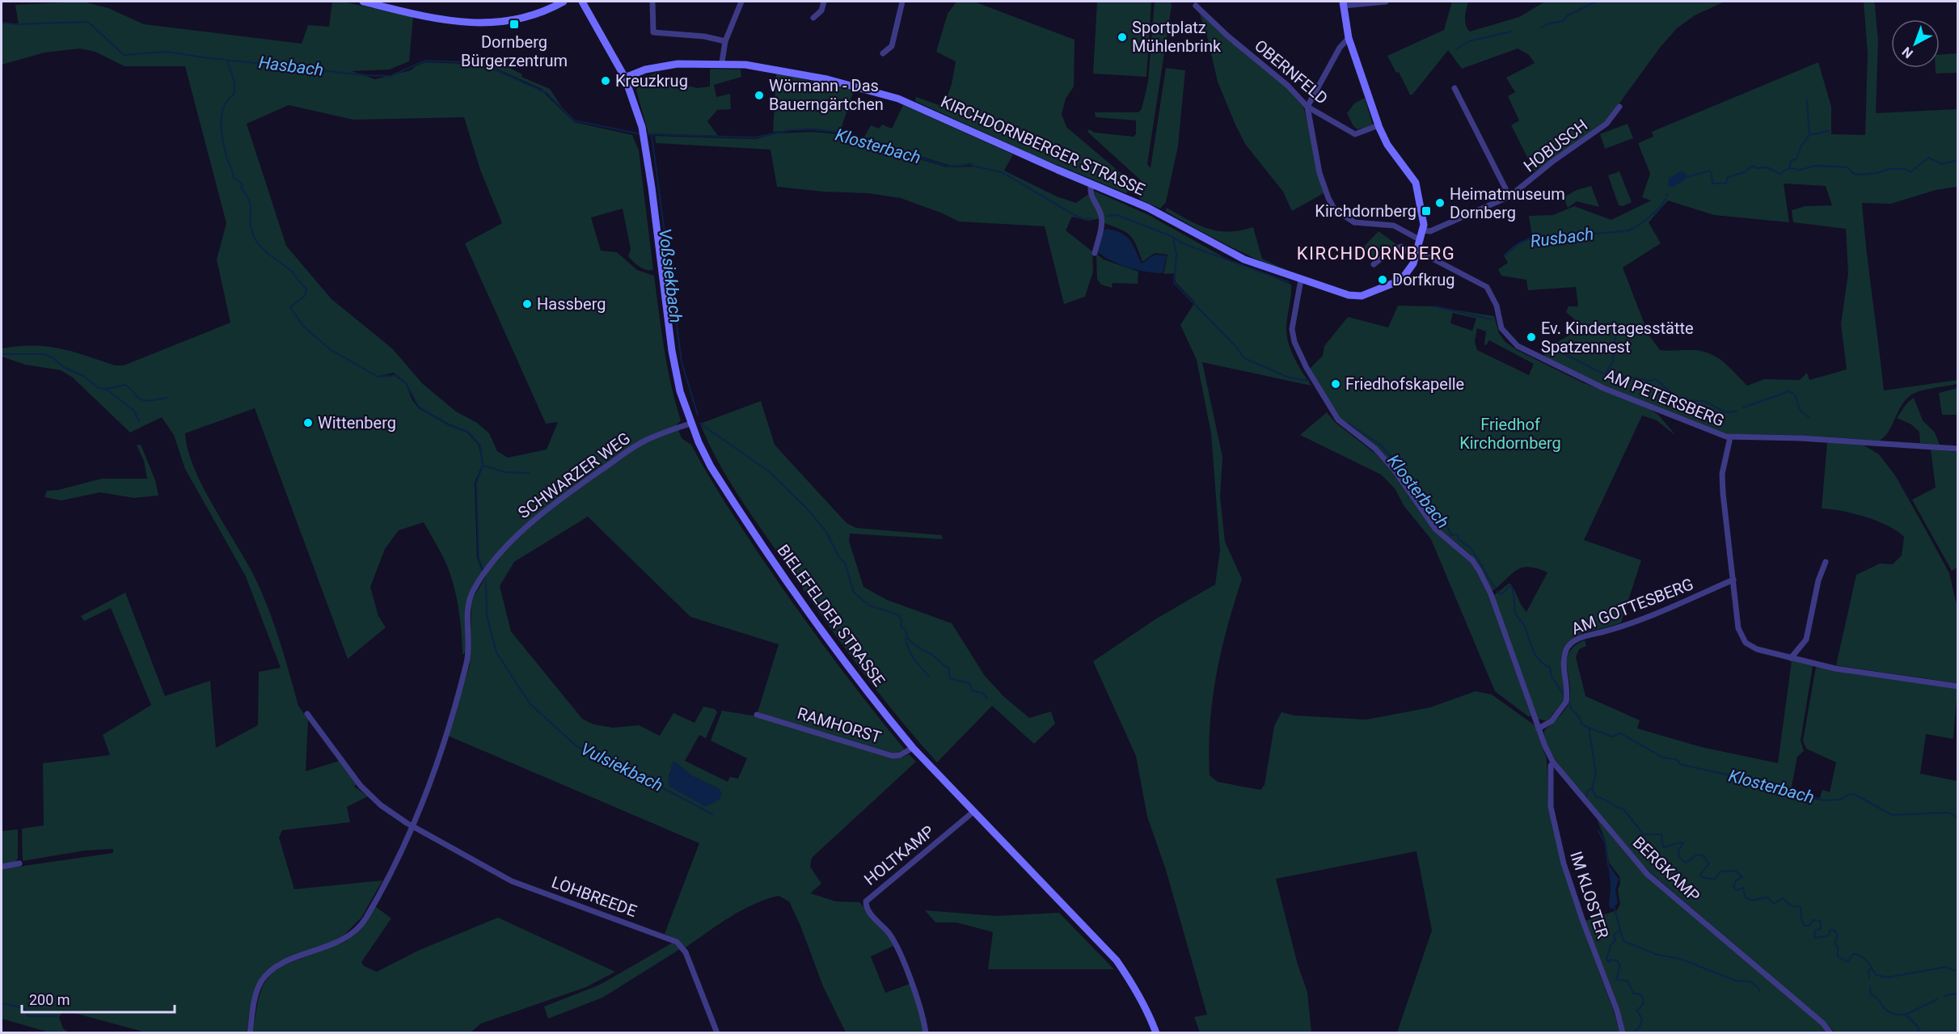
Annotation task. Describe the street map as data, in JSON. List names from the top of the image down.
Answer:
{
  "streets": {
    "street": [
      "OBERNFELD",
      "KIRCHDORNBERGER STRASSE",
      "HOBUSCH",
      "AM PETERSBERG",
      "SCHWARZER WEG",
      "AM GOTTESBERG",
      "BIELEFELDER STRASSE",
      "RAMHORST",
      "HOLTKAMP",
      "BERGKAMP",
      "IM KLOSTER",
      "LOHBREEDE"
    ]
  },
  "crossings": [
    ["OBERNFELD", "KIRCHDORNBERGER STRASSE"],
    ["KIRCHDORNBERGER STRASSE", "HOBUSCH"],
    ["KIRCHDORNBERGER STRASSE", "AM PETERSBERG"],
    ["KIRCHDORNBERGER STRASSE", "BIELEFELDER STRASSE"],
    ["KIRCHDORNBERGER STRASSE", "BERGKAMP"],
    ["SCHWARZER WEG", "BIELEFELDER STRASSE"],
    ["SCHWARZER WEG", "LOHBREEDE"],
    ["AM GOTTESBERG", "BERGKAMP"],
    ["BIELEFELDER STRASSE", "RAMHORST"],
    ["BIELEFELDER STRASSE", "HOLTKAMP"],
    ["BERGKAMP", "IM KLOSTER"]
  ],
  "districts": ["KIRCHDORNBERG"],
  "water": [
    "Hasbach",
    "Klosterbach",
    "Rusbach",
    "Voßsiekbach",
    "Vulsiekbach"
  ],
  "parks": ["Friedhof Kirchdornberg"],
  "places": {
    "transit": ["Dornberg Bürgerzentrum", "Kirchdornberg"],
    "other": [
      "Sportplatz Mühlenbrink",
      "Kreuzkrug",
      "Wörmann - Das Bauerngärtchen",
      "Heimatmuseum Dornberg",
      "Dorfkrug",
      "Hassberg",
      "Ev. Kindertagesstätte Spatzennest",
      "Friedhofskapelle",
      "Wittenberg"
    ]
  },
  "scale_bar": "200 m",
  "north": "bottom left"
}
